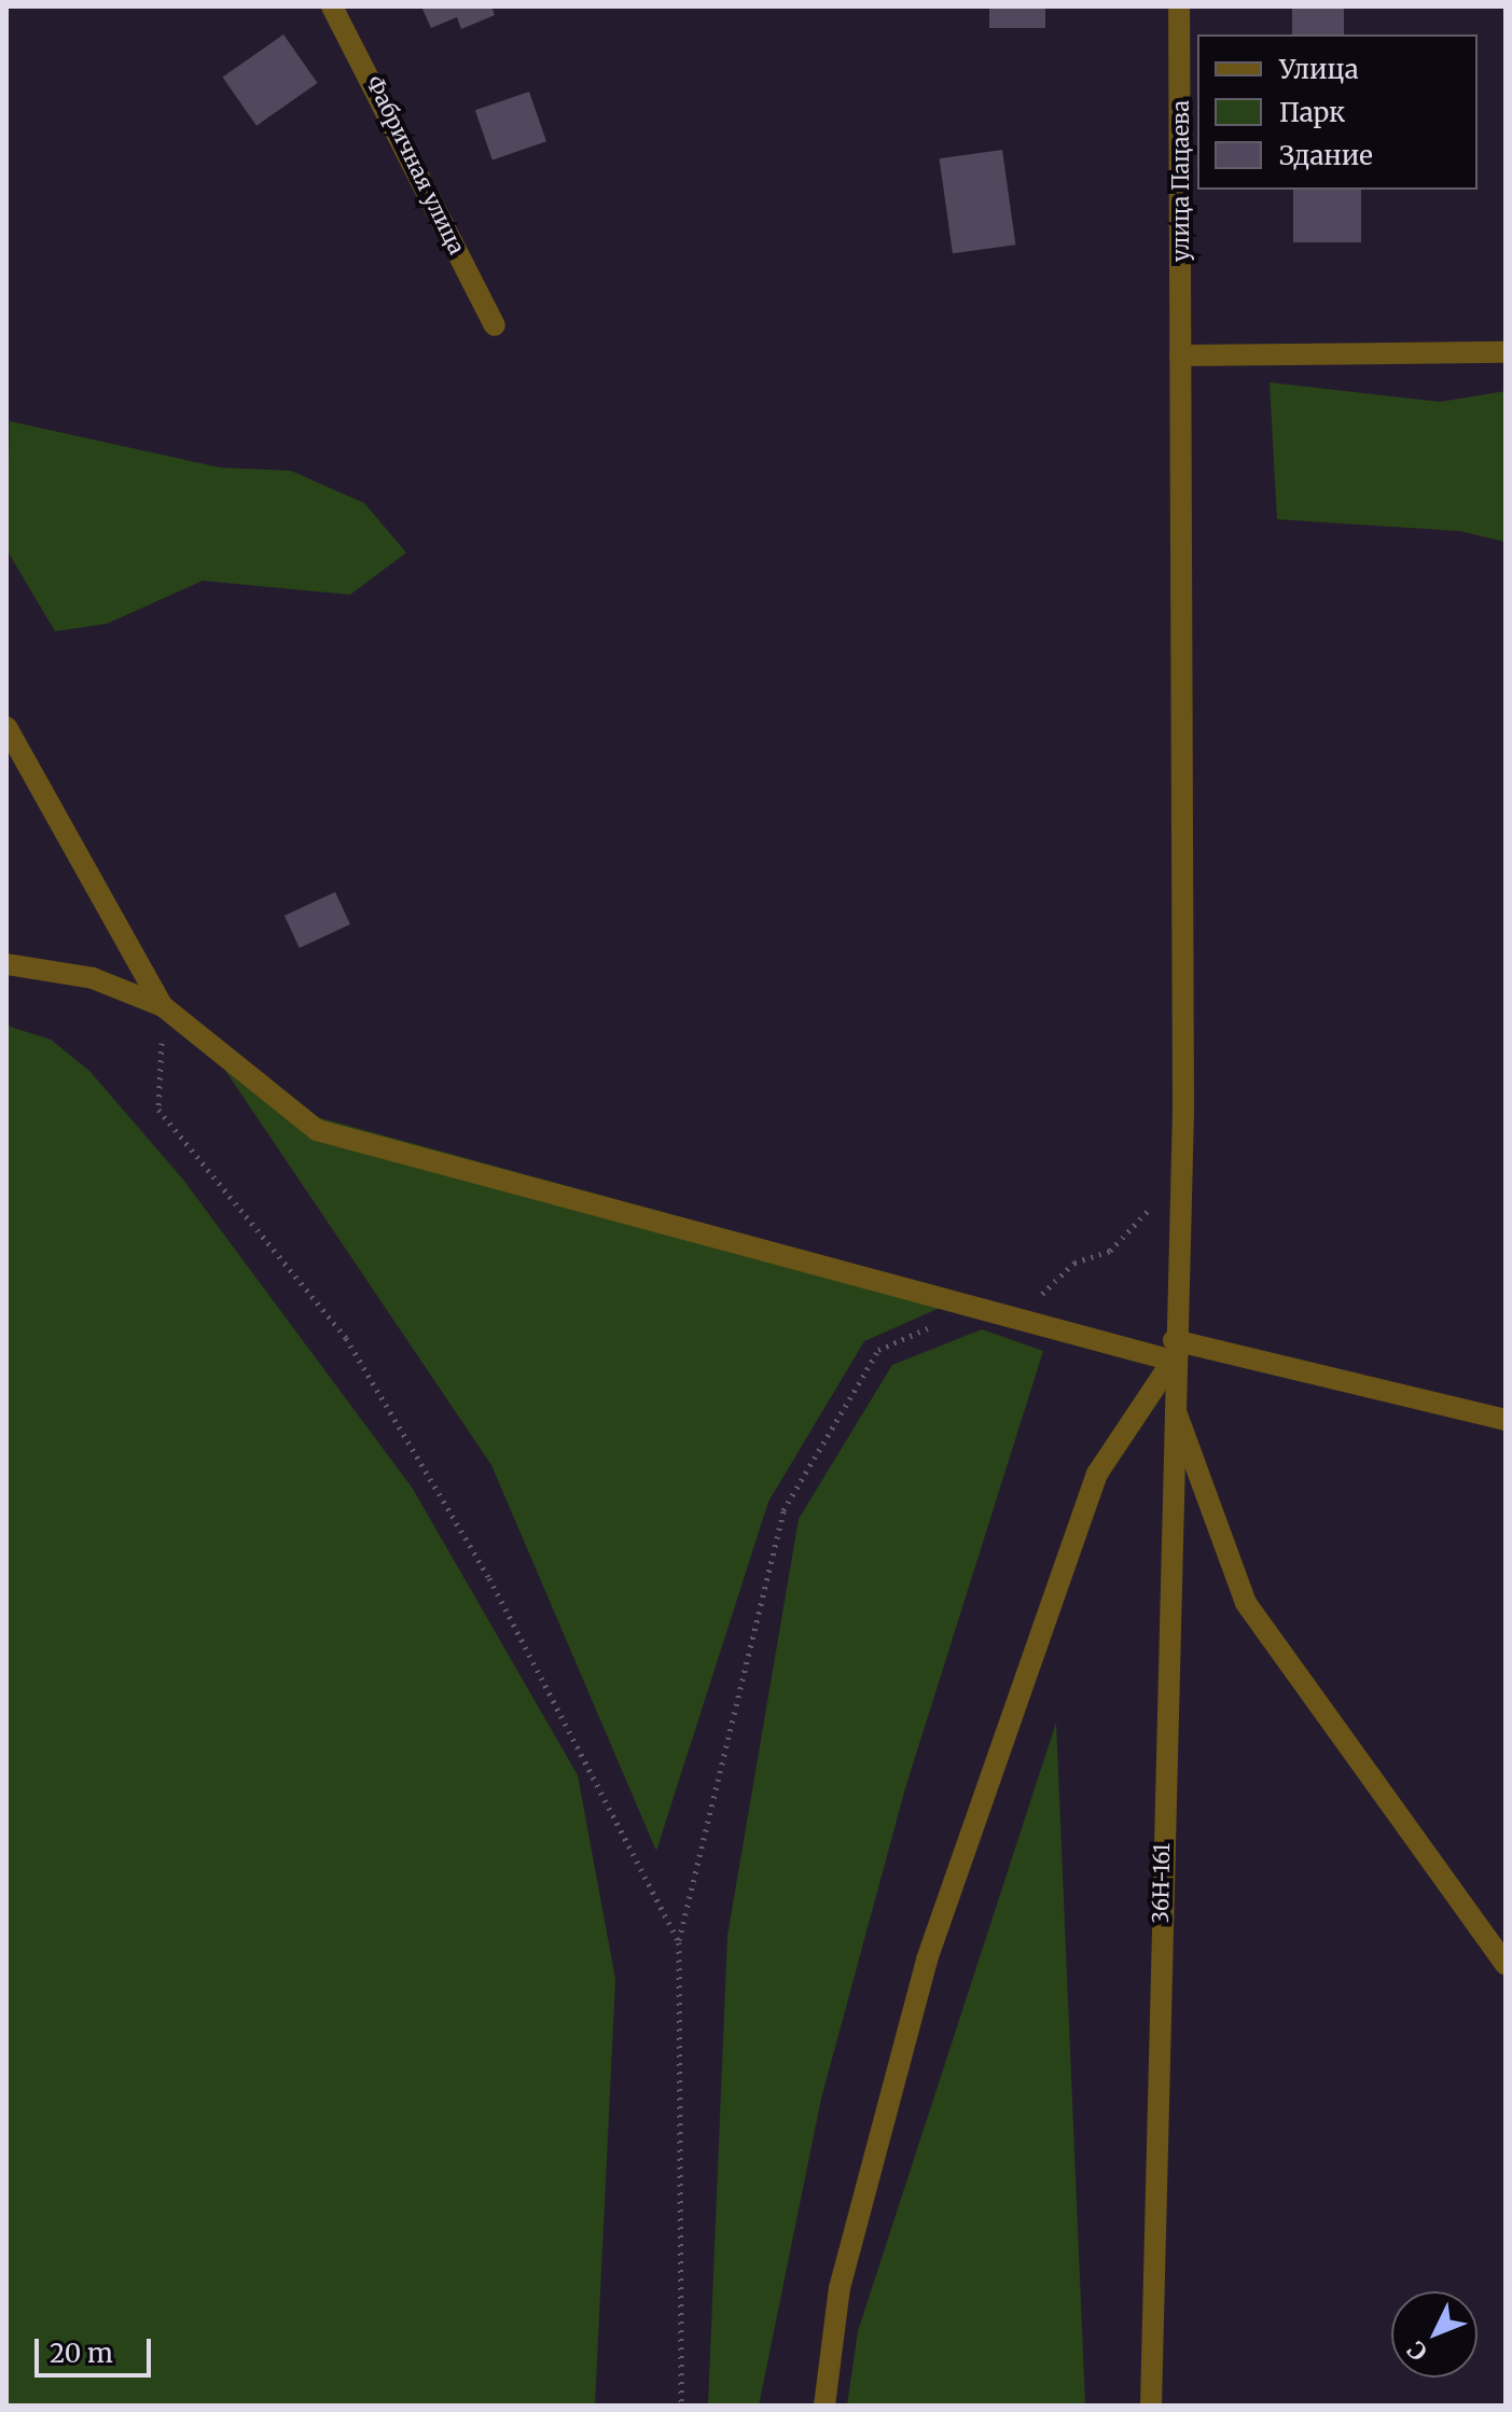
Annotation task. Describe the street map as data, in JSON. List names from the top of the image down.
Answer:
{
  "streets": {
    "street": ["Фабричная улица", "улица Пацаева", "36Н-161"]
  },
  "crossings": [
    ["улица Пацаева", "36Н-161"]
  ],
  "legend": ["Улица", "Парк", "Здание"],
  "scale_bar": "20 m",
  "north": "bottom left"
}
